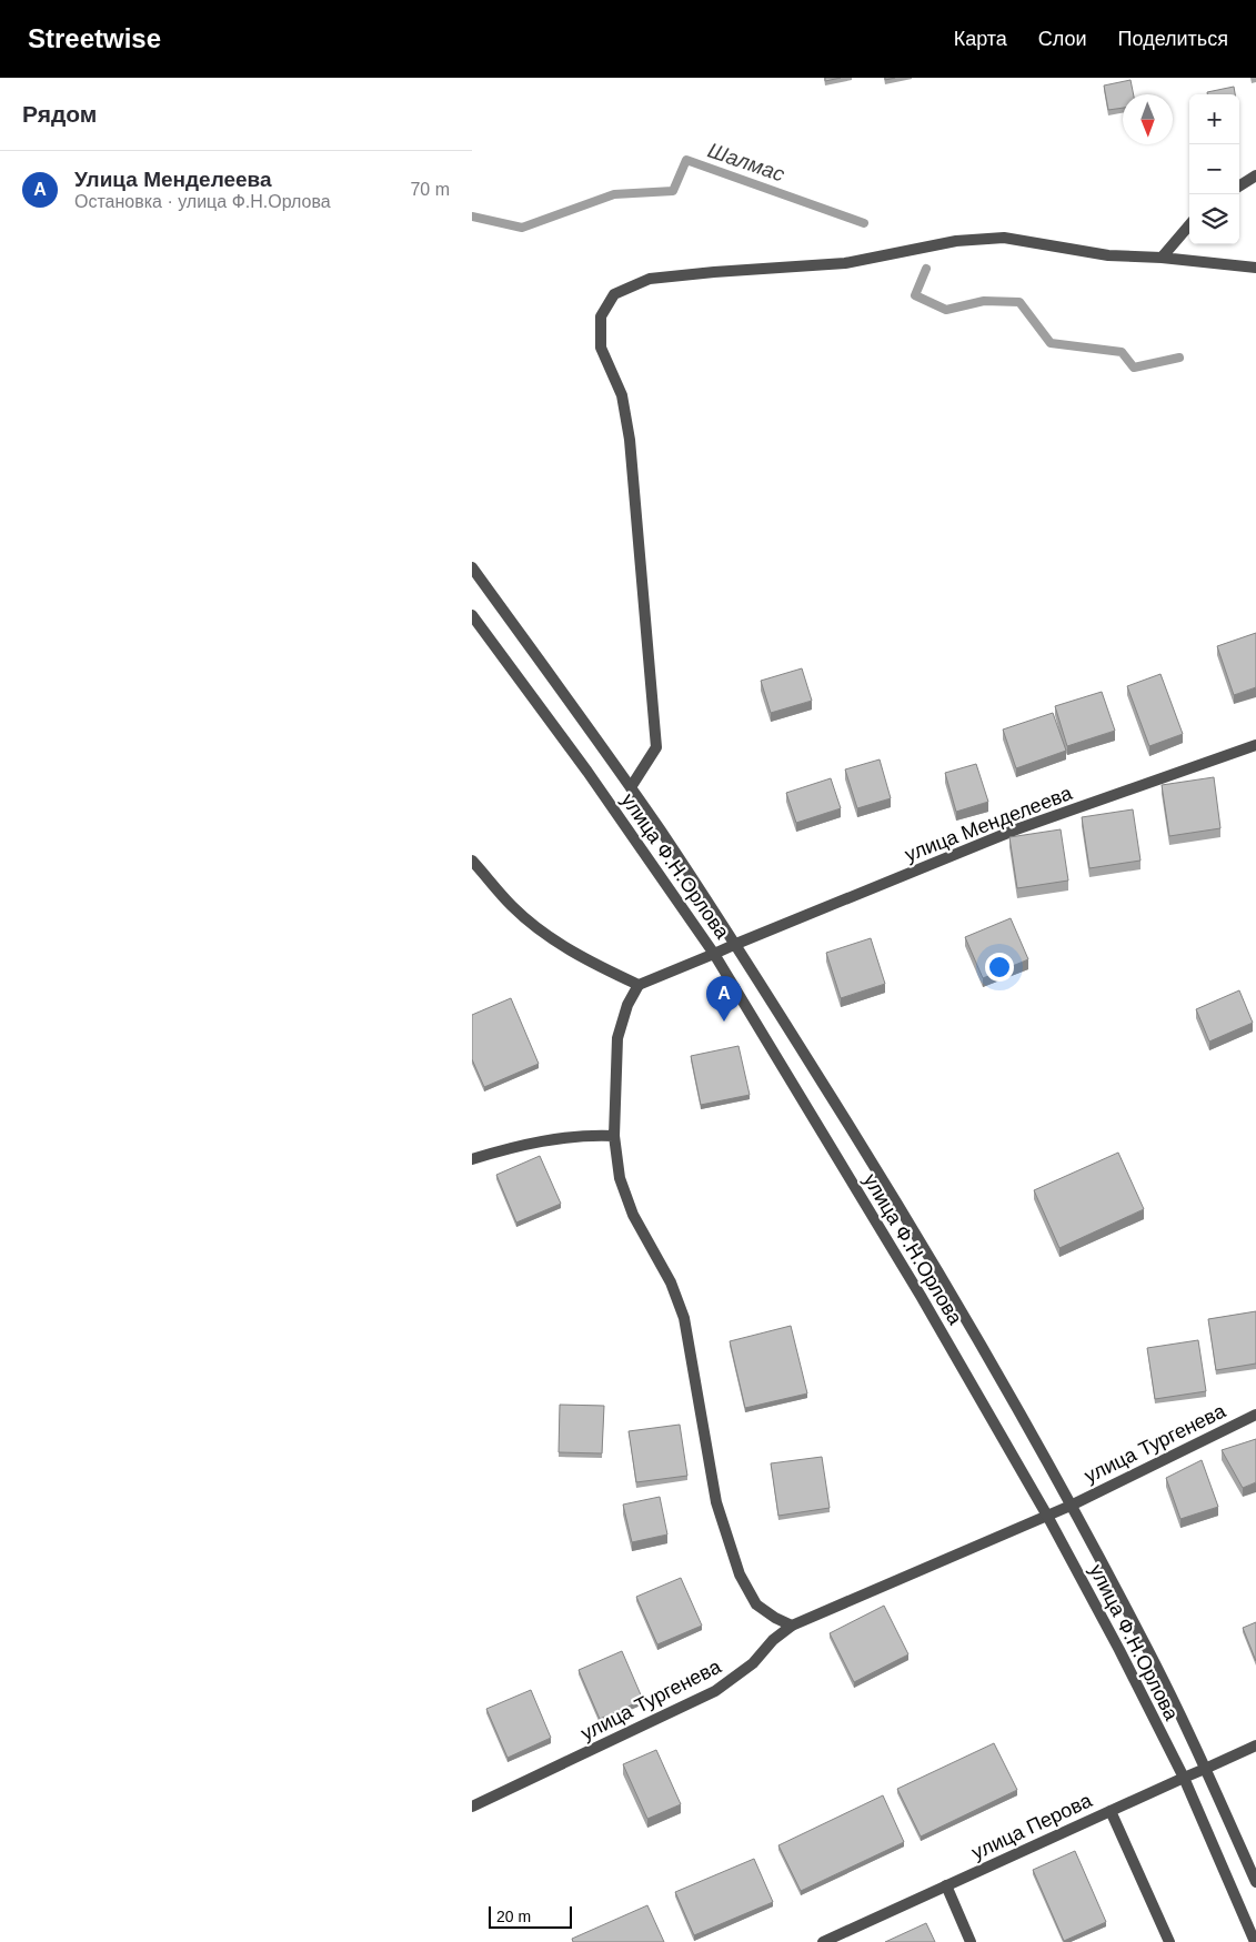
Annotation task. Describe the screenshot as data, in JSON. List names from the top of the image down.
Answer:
{
  "streets": {
    "street": [
      "улица Менделеева",
      "улица Ф.Н.Орлова",
      "улица Тургенева",
      "улица Перова"
    ]
  },
  "crossings": [
    ["улица Менделеева", "улица Ф.Н.Орлова"],
    ["улица Ф.Н.Орлова", "улица Тургенева"],
    ["улица Ф.Н.Орлова", "улица Перова"]
  ],
  "water": ["Шалмас"],
  "scale_bar": "20 m",
  "north": "bottom",
  "page": {
    "header": "Streetwise",
    "nav": ["Карта", "Слои", "Поделиться"],
    "heading": "Рядом",
    "map_buttons": ["+", "−"],
    "list": [
      {
        "mark": "A",
        "name": "Улица Менделеева",
        "note": "Остановка · улица Ф.Н.Орлова",
        "value": "70 m"
      }
    ],
    "pins": "A",
    "scale": "20 m"
  }
}
